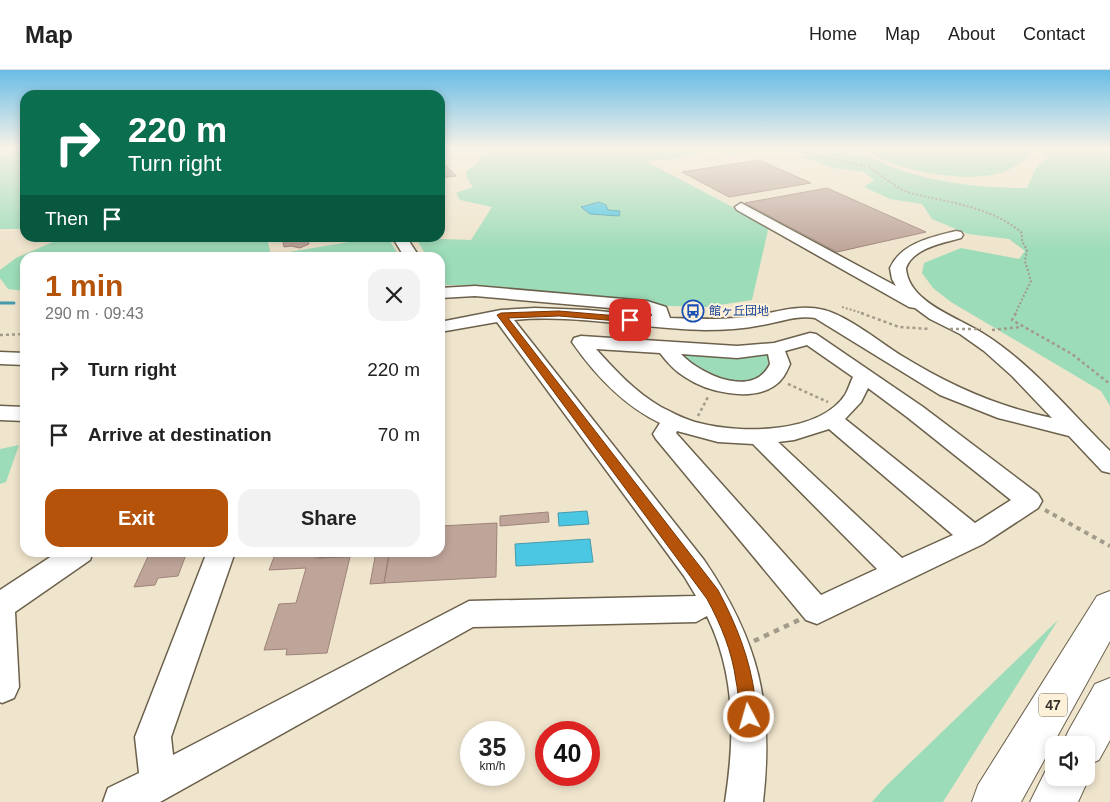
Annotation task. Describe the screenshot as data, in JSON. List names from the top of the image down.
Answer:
{
  "streets": {
    "main road": ["47"]
  },
  "places": {
    "bus stop": ["館ヶ丘団地"]
  },
  "page": {
    "header": "Map",
    "nav": [
      "Home",
      "Map",
      "About",
      "Contact"
    ],
    "turn": ["220 m", "Turn right"],
    "then": "Then",
    "heading": ["1 min", "290 m · 09:43"],
    "list": [
      {
        "name": "Turn right",
        "value": "220 m"
      },
      {
        "name": "Arrive at destination",
        "value": "70 m"
      }
    ],
    "buttons": ["Exit", "Share"],
    "speed": "35 km/h",
    "limit": "40"
  }
}
